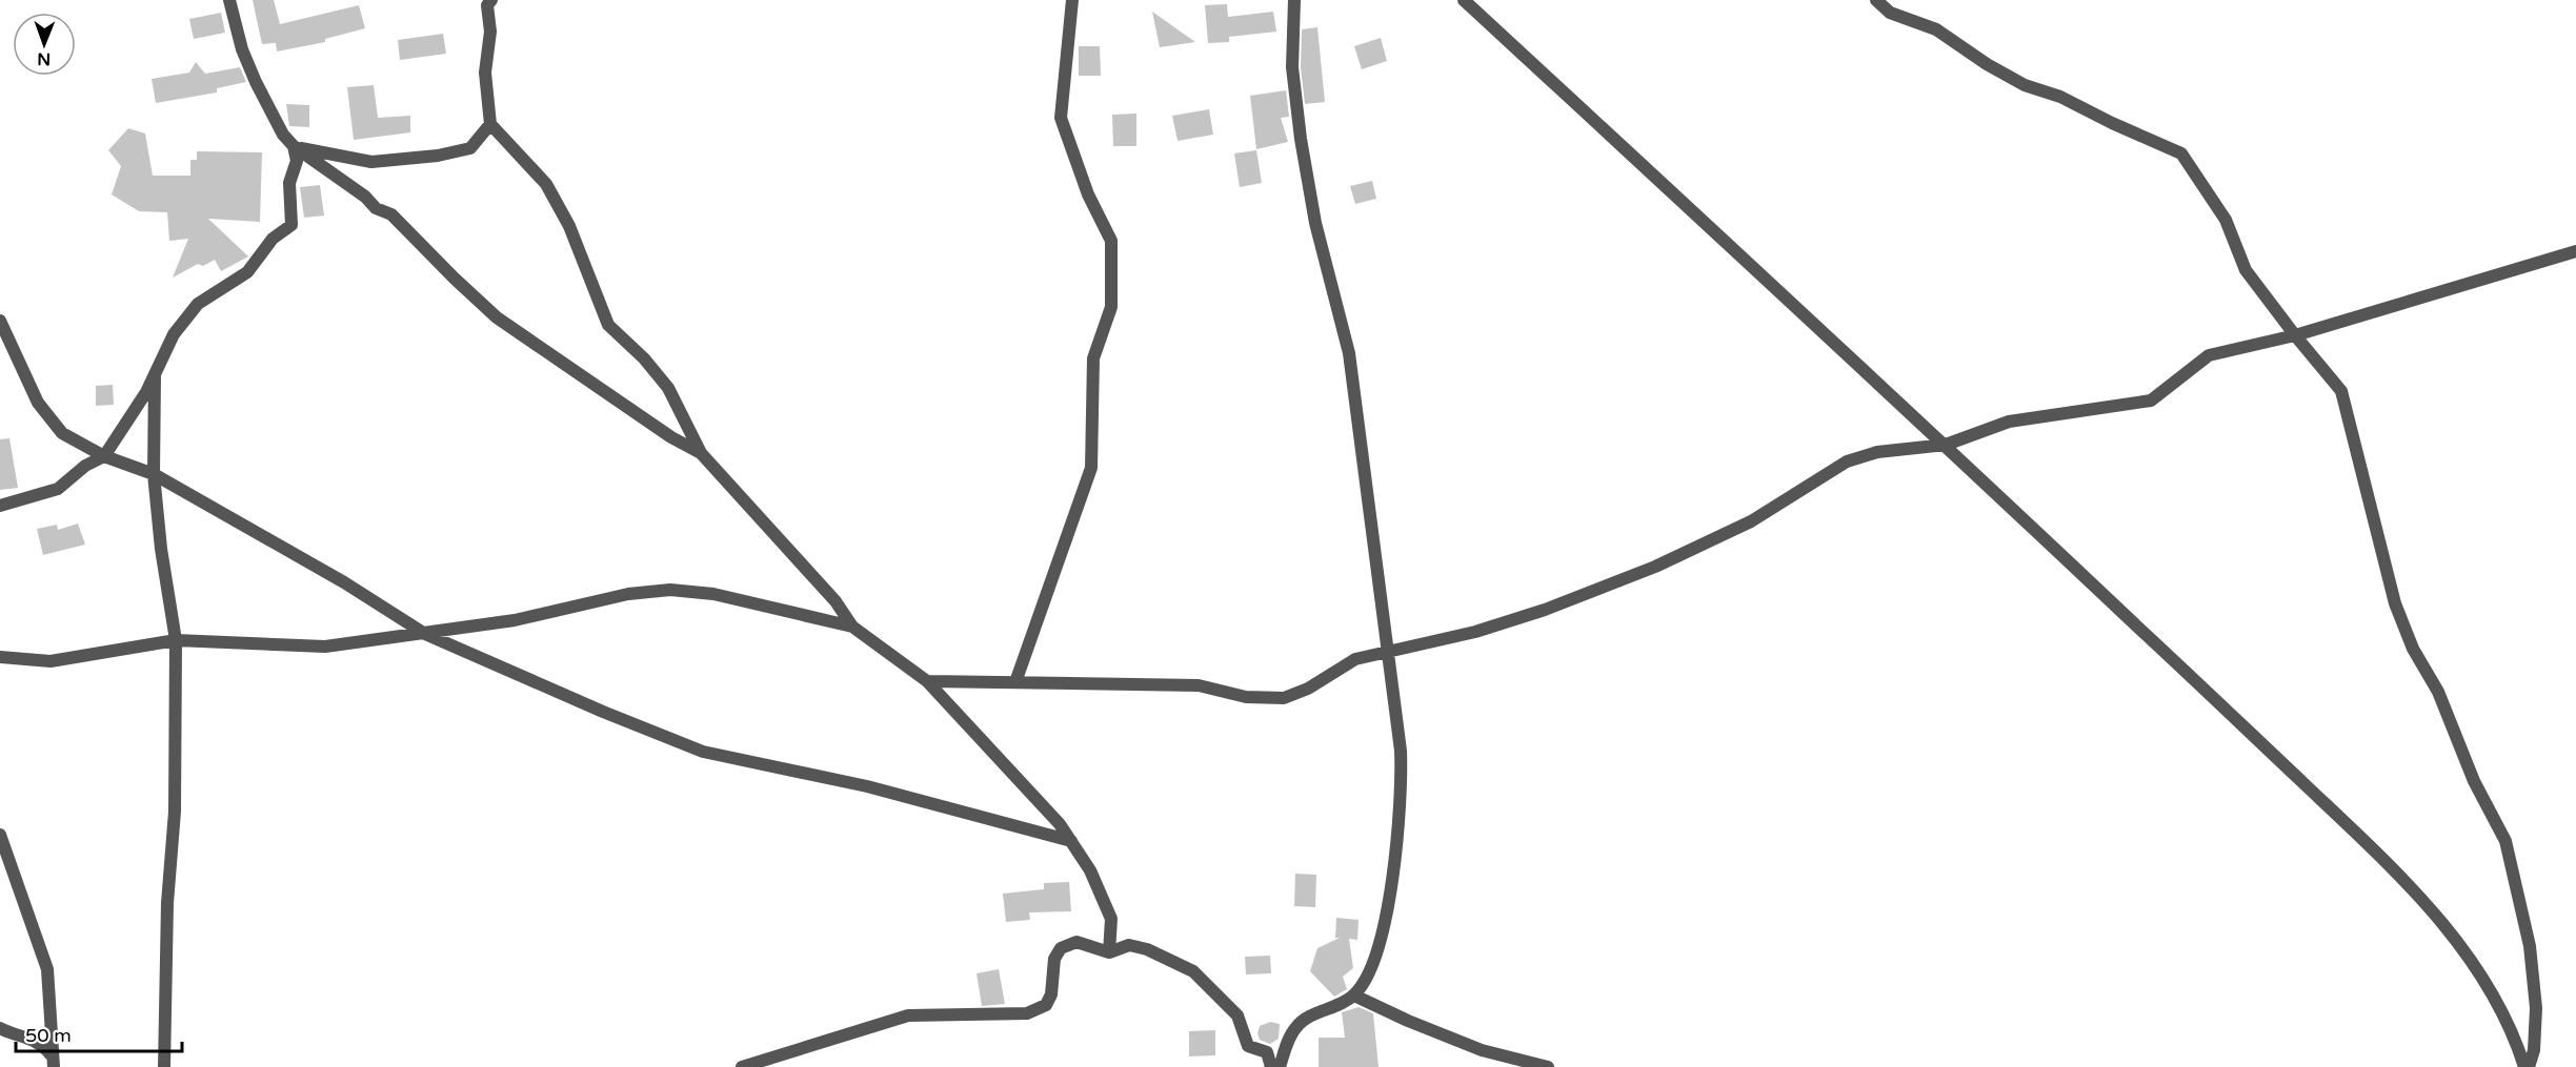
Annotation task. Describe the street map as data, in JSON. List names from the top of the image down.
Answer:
{
  "scale_bar": "50 m",
  "north": "bottom"
}
